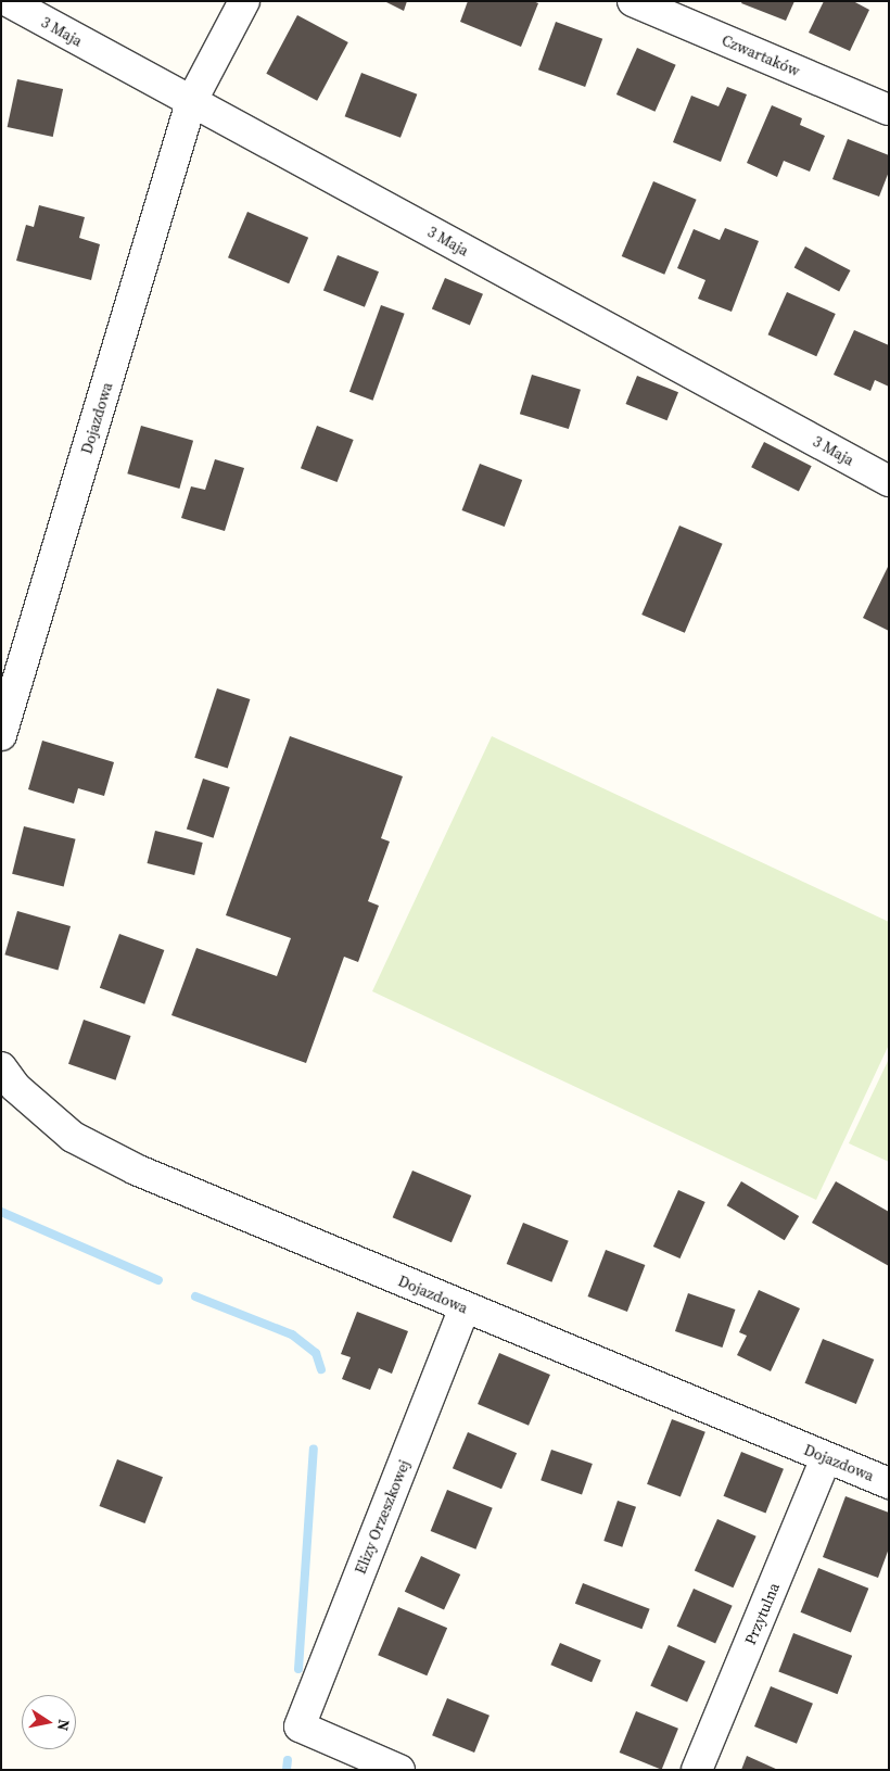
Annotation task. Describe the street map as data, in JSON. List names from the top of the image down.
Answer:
{
  "streets": {
    "street": [
      "3 Maja",
      "Czwartaków",
      "Dojazdowa",
      "Elizy Orzeszkowej",
      "Przytulna"
    ]
  },
  "crossings": [
    ["3 Maja", "Dojazdowa"],
    ["Dojazdowa", "Elizy Orzeszkowej"],
    ["Dojazdowa", "Przytulna"]
  ],
  "north": "right"
}
